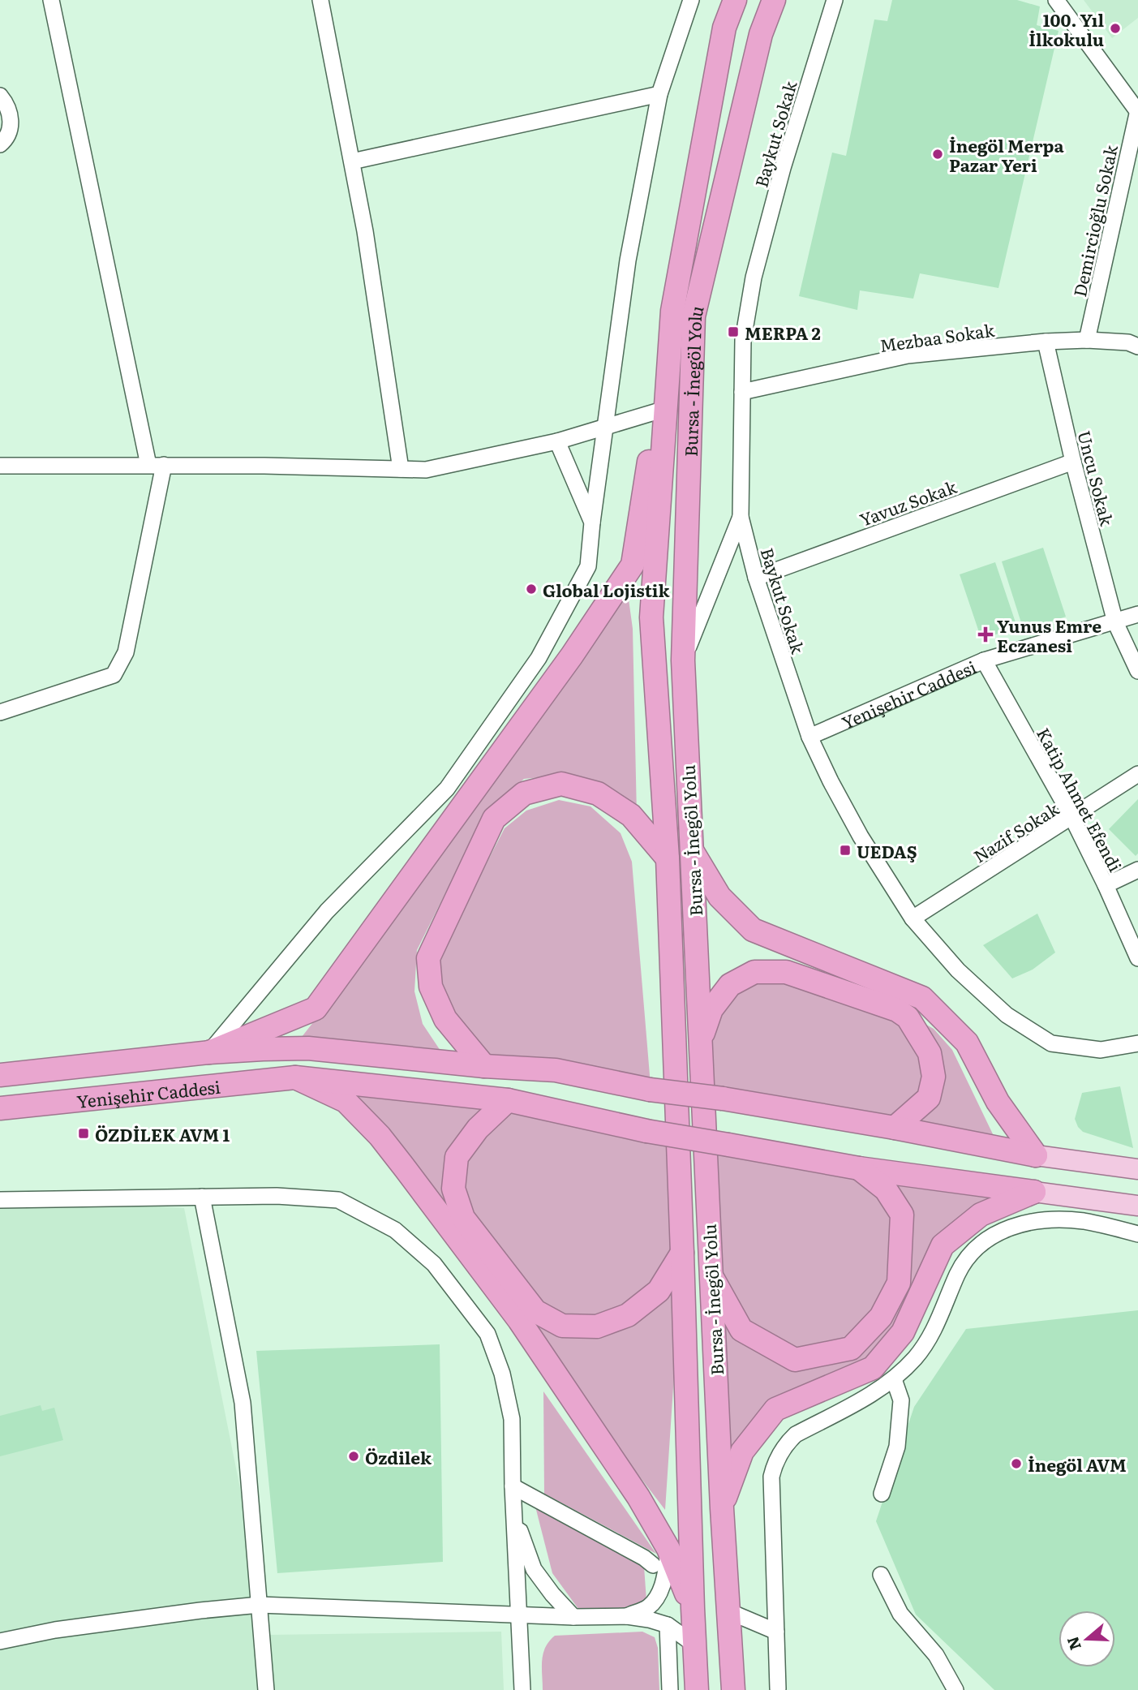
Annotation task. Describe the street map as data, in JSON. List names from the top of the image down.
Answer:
{
  "streets": {
    "highway": ["Bursa - İnegöl Yolu", "Yenişehir Caddesi"],
    "street": [
      "Baykut Sokak",
      "Demircioğlu Sokak",
      "Mezbaa Sokak",
      "Uncu Sokak",
      "Yavuz Sokak",
      "Katip Ahmet Efendi",
      "Nazif Sokak"
    ]
  },
  "crossings": [
    ["Baykut Sokak", "Mezbaa Sokak"],
    ["Baykut Sokak", "Yavuz Sokak"],
    ["Baykut Sokak", "Yenişehir Caddesi"],
    ["Baykut Sokak", "Nazif Sokak"],
    ["Demircioğlu Sokak", "Mezbaa Sokak"],
    ["Mezbaa Sokak", "Uncu Sokak"],
    ["Uncu Sokak", "Yavuz Sokak"],
    ["Uncu Sokak", "Yenişehir Caddesi"],
    ["Yenişehir Caddesi", "Katip Ahmet Efendi"],
    ["Katip Ahmet Efendi", "Nazif Sokak"]
  ],
  "places": {
    "other": [
      "100. Yıl İlkokulu",
      "İnegöl Merpa Pazar Yeri",
      "Global Lojistik",
      "Özdilek",
      "İnegöl AVM"
    ],
    "transit": ["MERPA 2", "UEDAŞ", "ÖZDİLEK AVM 1"],
    "health": ["Yunus Emre Eczanesi"]
  },
  "north": "left"
}
